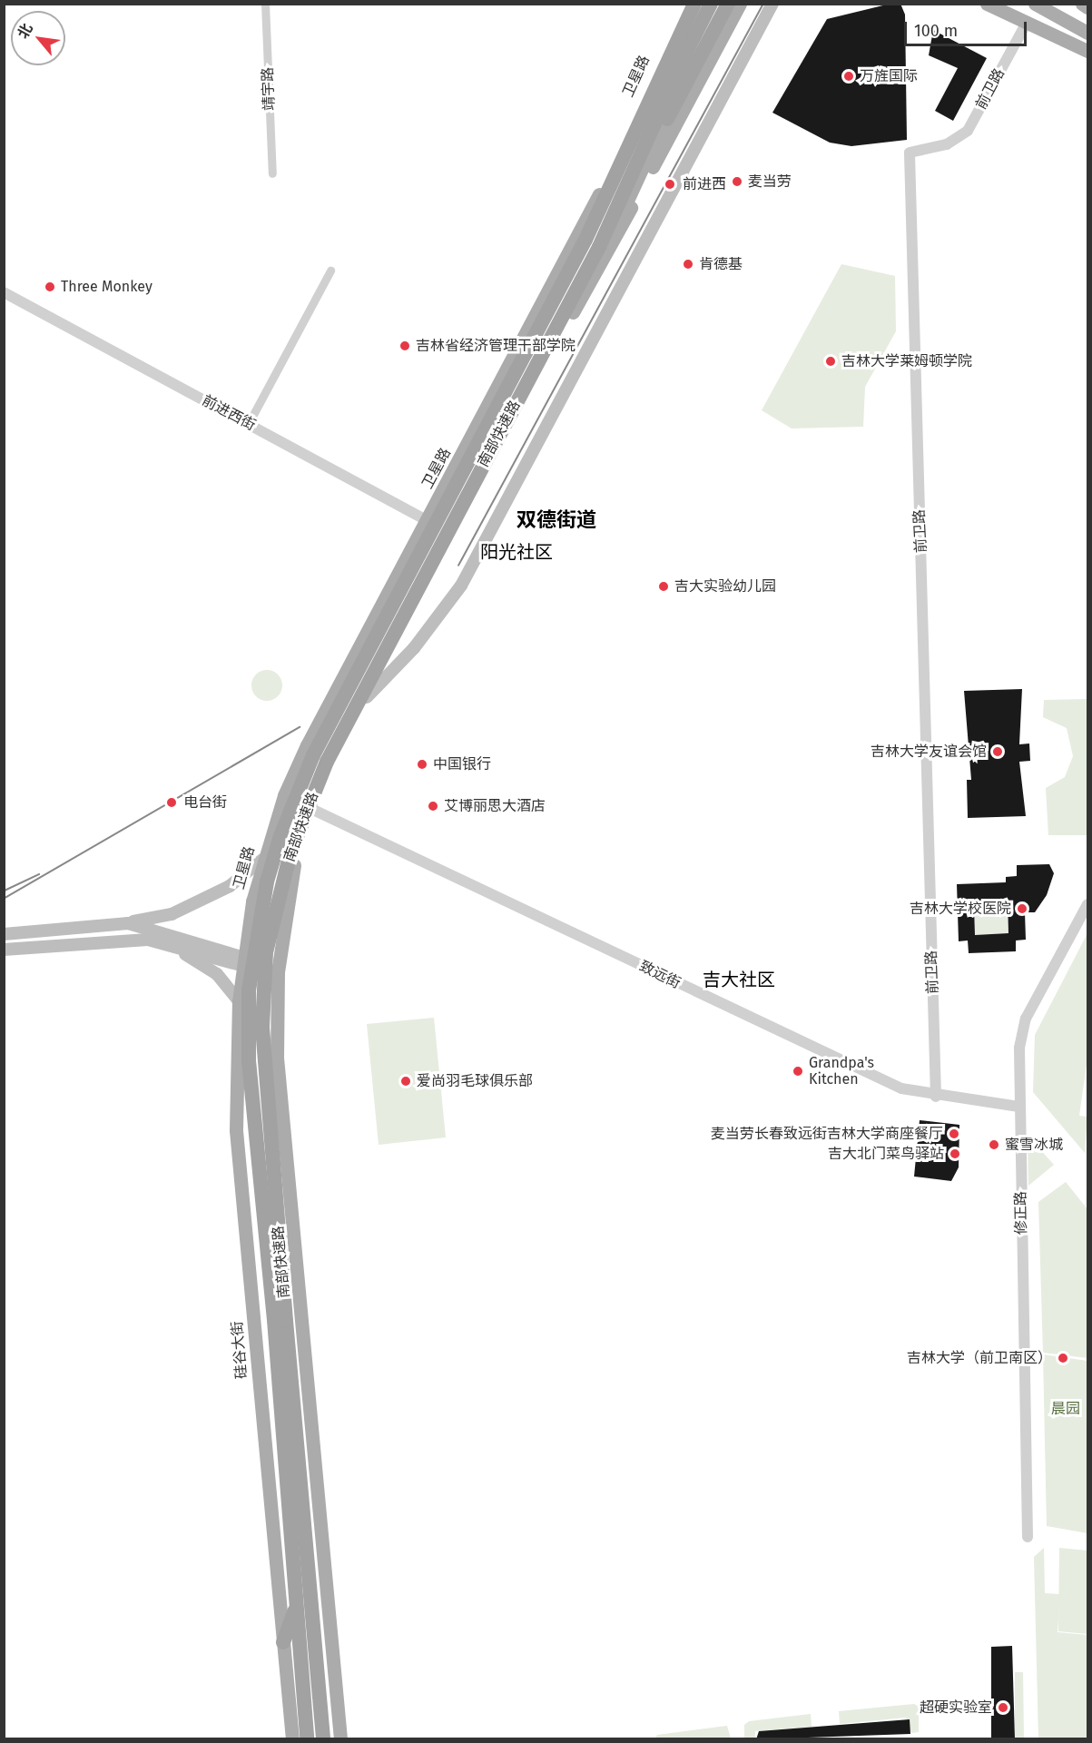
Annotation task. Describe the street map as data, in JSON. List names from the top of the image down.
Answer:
{
  "streets": {
    "highway": ["南部快速路"],
    "main road": ["卫星路", "硅谷大街"],
    "street": [
      "靖宇路",
      "前卫路",
      "前进西街",
      "致远街",
      "修正路"
    ]
  },
  "crossings": [
    ["卫星路", "前进西街"],
    ["卫星路", "硅谷大街"],
    ["前卫路", "致远街"],
    ["致远街", "修正路"]
  ],
  "districts": ["双德街道", "阳光社区", "吉大社区"],
  "parks": ["晨园"],
  "places": [
    "万旌国际",
    "麦当劳",
    "前进西",
    "肯德基",
    "Three Monkey",
    "吉林省经济管理干部学院",
    "吉林大学莱姆顿学院",
    "吉大实验幼儿园",
    "吉林大学友谊会馆",
    "中国银行",
    "电台街",
    "艾博丽思大酒店",
    "吉林大学校医院",
    "Grandpa's Kitchen",
    "爱尚羽毛球俱乐部",
    "麦当劳长春致远街吉林大学商座餐厅",
    "蜜雪冰城",
    "吉大北门菜鸟驿站",
    "吉林大学（前卫南区）",
    "超硬实验室"
  ],
  "scale_bar": "100 m",
  "north": "top left"
}
